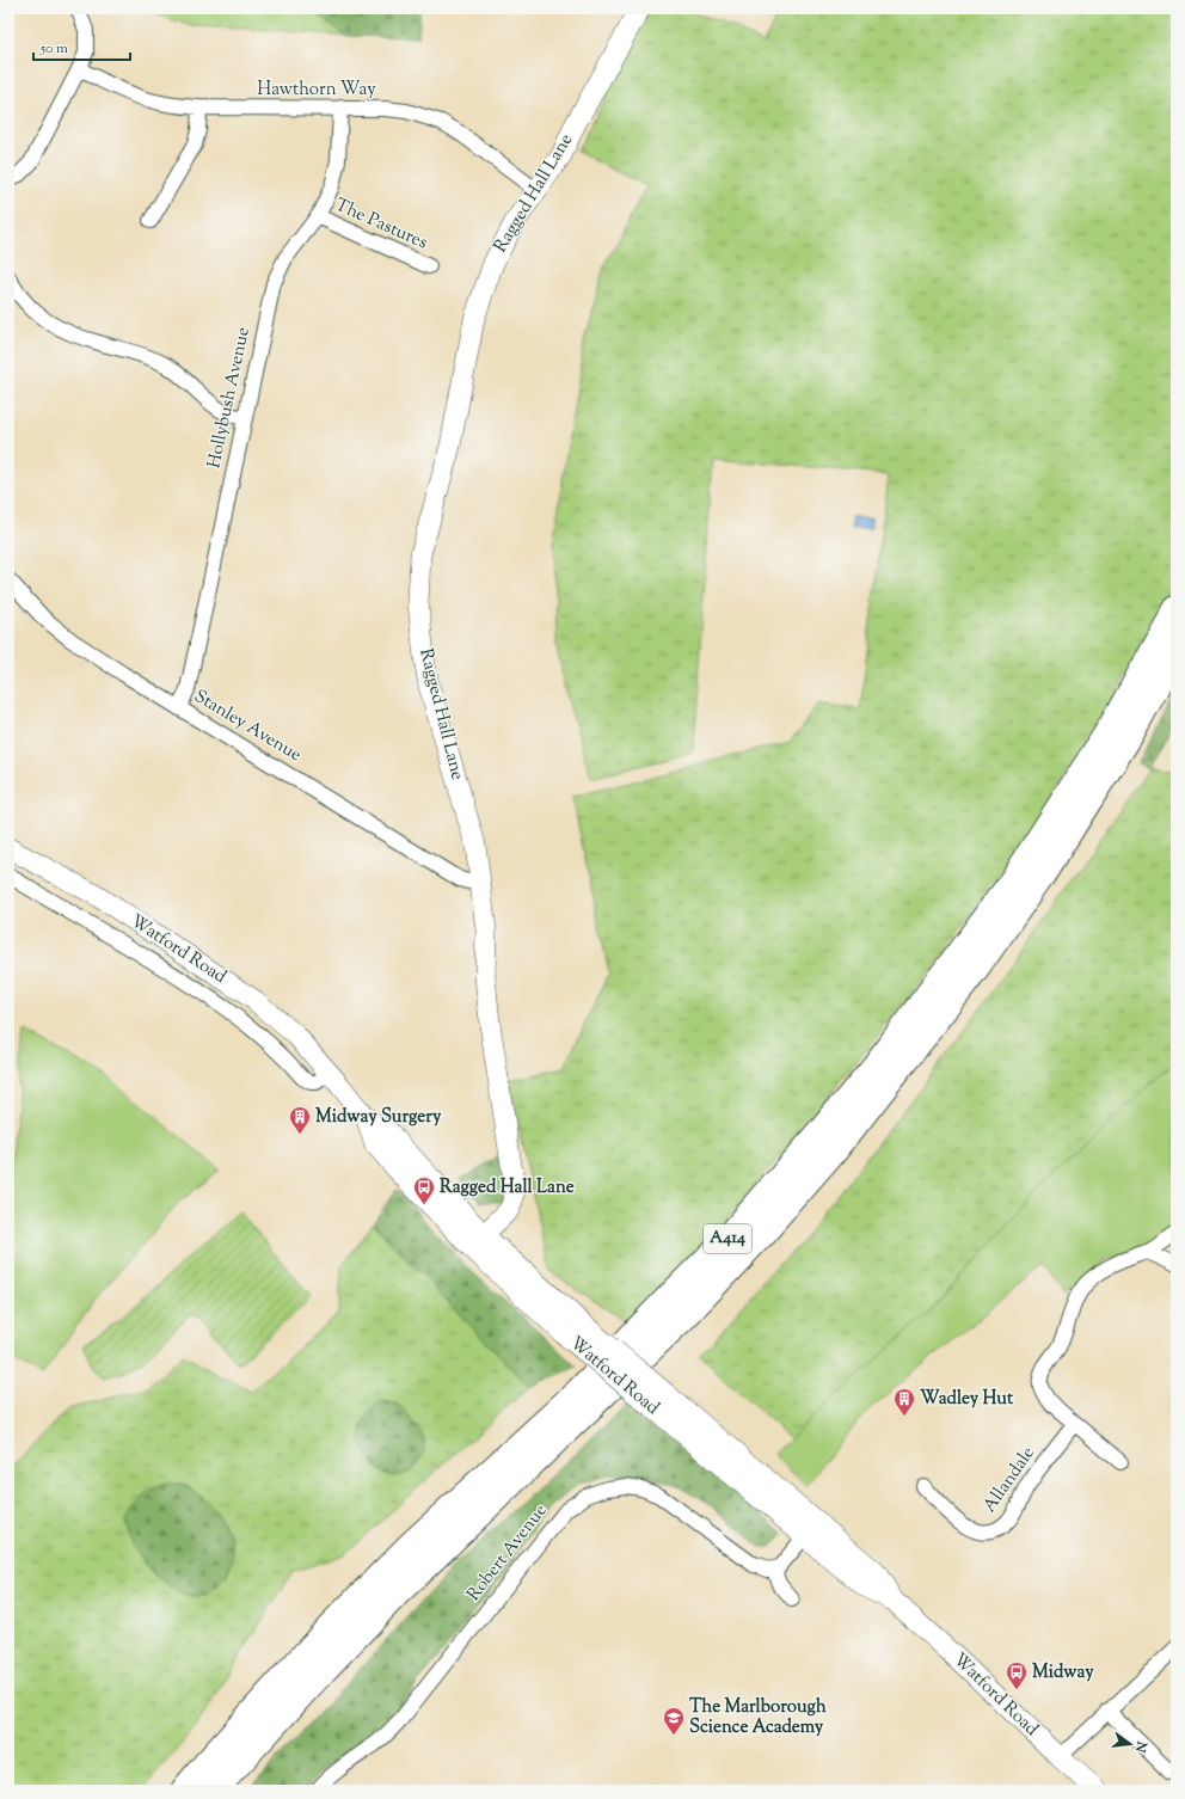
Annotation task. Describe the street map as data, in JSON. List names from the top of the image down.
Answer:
{
  "streets": {
    "highway": ["A414"],
    "main road": ["Ragged Hall Lane", "Watford Road"],
    "street": [
      "Hawthorn Way",
      "The Pastures",
      "Hollybush Avenue",
      "Stanley Avenue",
      "Allandale",
      "Robert Avenue"
    ]
  },
  "crossings": [
    ["Hawthorn Way", "Ragged Hall Lane"],
    ["Hawthorn Way", "Hollybush Avenue"],
    ["Ragged Hall Lane", "Stanley Avenue"],
    ["Ragged Hall Lane", "Watford Road"],
    ["The Pastures", "Hollybush Avenue"],
    ["Hollybush Avenue", "Stanley Avenue"]
  ],
  "places": {
    "building": ["Midway Surgery", "Wadley Hut"],
    "bus stop": ["Ragged Hall Lane", "Midway"],
    "school or university": ["The Marlborough Science Academy"]
  },
  "scale_bar": "50 m",
  "north": "right"
}
